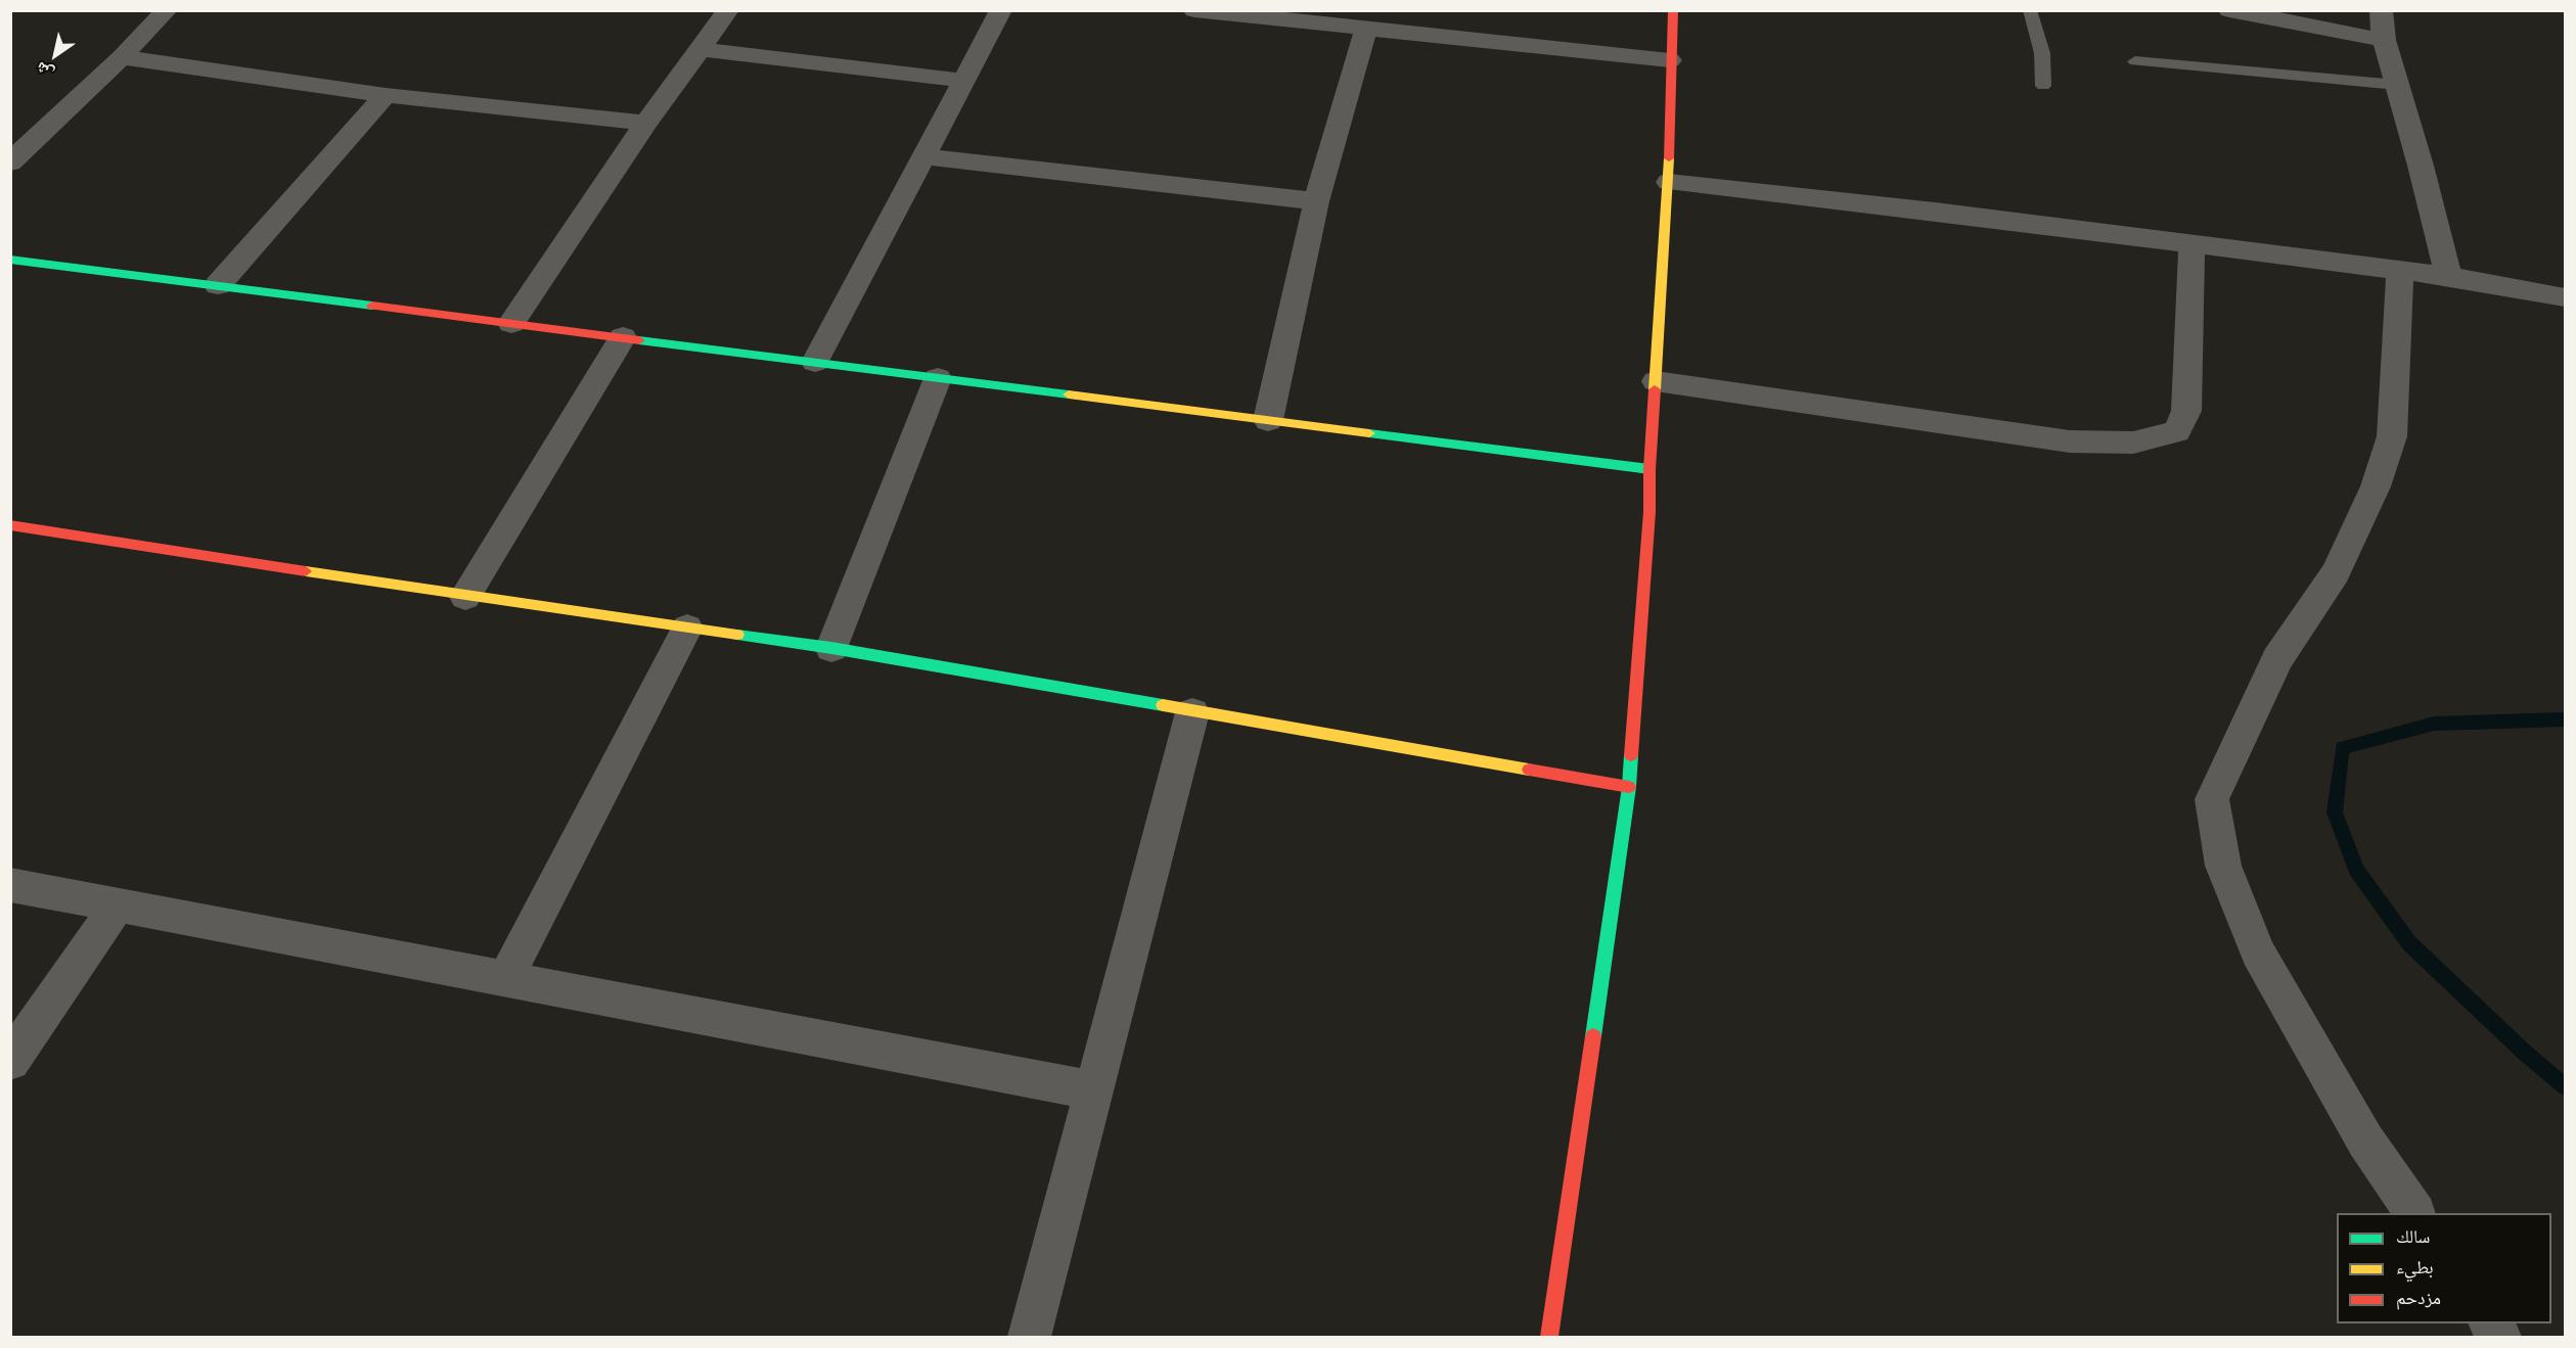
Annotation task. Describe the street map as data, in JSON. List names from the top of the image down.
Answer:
{
  "legend": ["سالك", "بطيء", "مزدحم"],
  "north": "bottom left"
}
